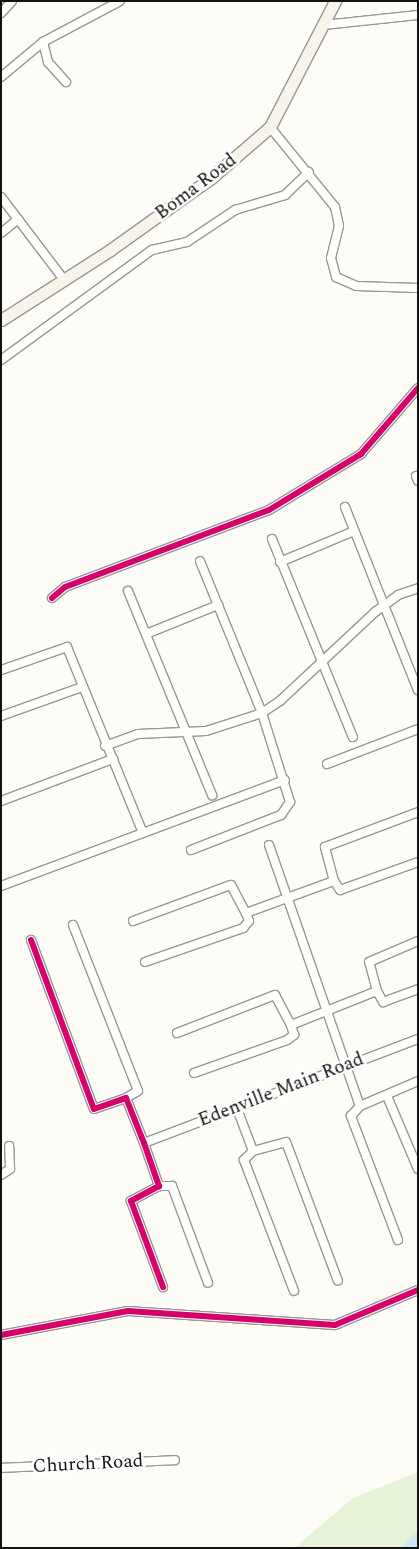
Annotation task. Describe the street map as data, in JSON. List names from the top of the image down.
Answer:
{
  "streets": {
    "main road": ["Boma Road"],
    "street": ["Edenville Main Road", "Church Road"]
  }
}
